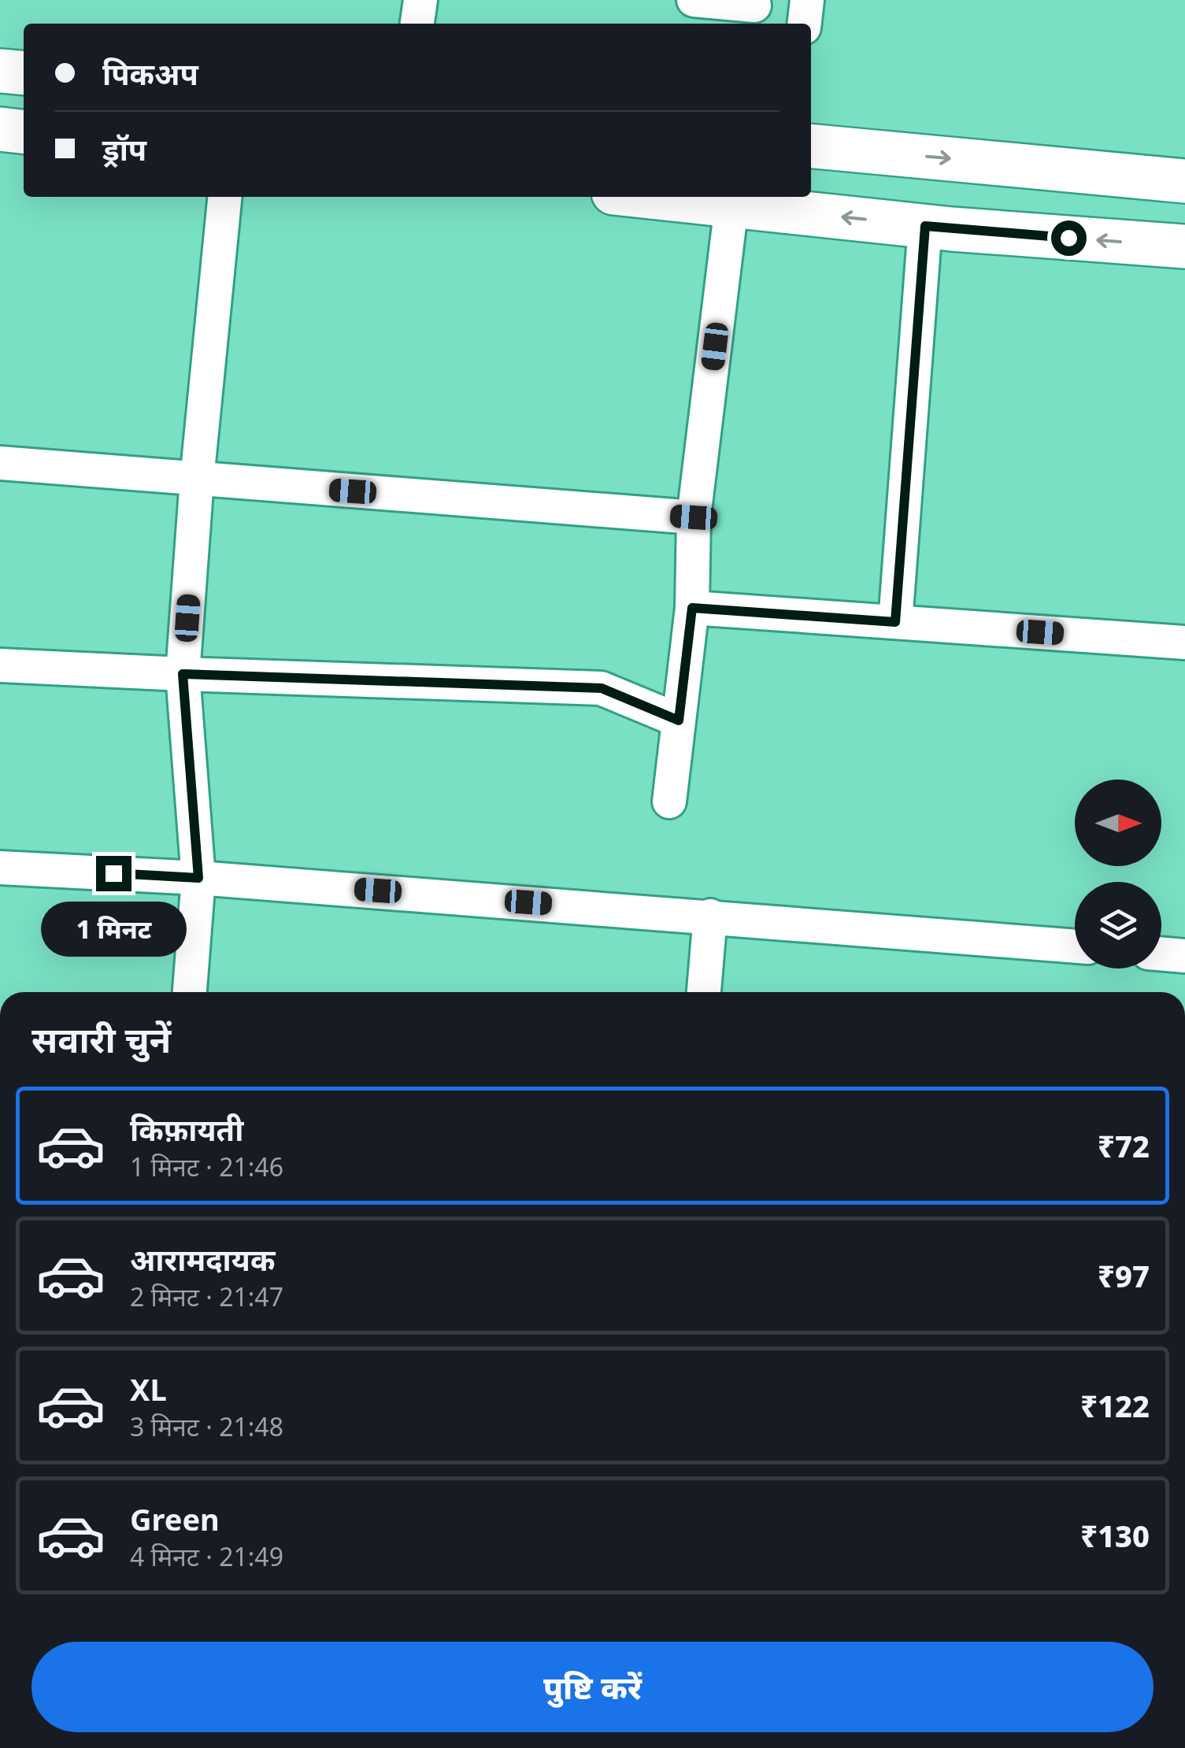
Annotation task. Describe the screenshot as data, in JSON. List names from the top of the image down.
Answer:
{
  "north": "right",
  "page": {
    "banner": ["पिकअप", "ड्रॉप"],
    "bubble": "1 मिनट",
    "heading": "सवारी चुनें",
    "list": [
      {
        "name": "किफ़ायती",
        "note": "1 मिनट · 21:46",
        "value": "₹72"
      },
      {
        "name": "आरामदायक",
        "note": "2 मिनट · 21:47",
        "value": "₹97"
      },
      {
        "name": "XL",
        "note": "3 मिनट · 21:48",
        "value": "₹122"
      },
      {
        "name": "Green",
        "note": "4 मिनट · 21:49",
        "value": "₹130"
      }
    ],
    "buttons": "पुष्टि करें"
  }
}
